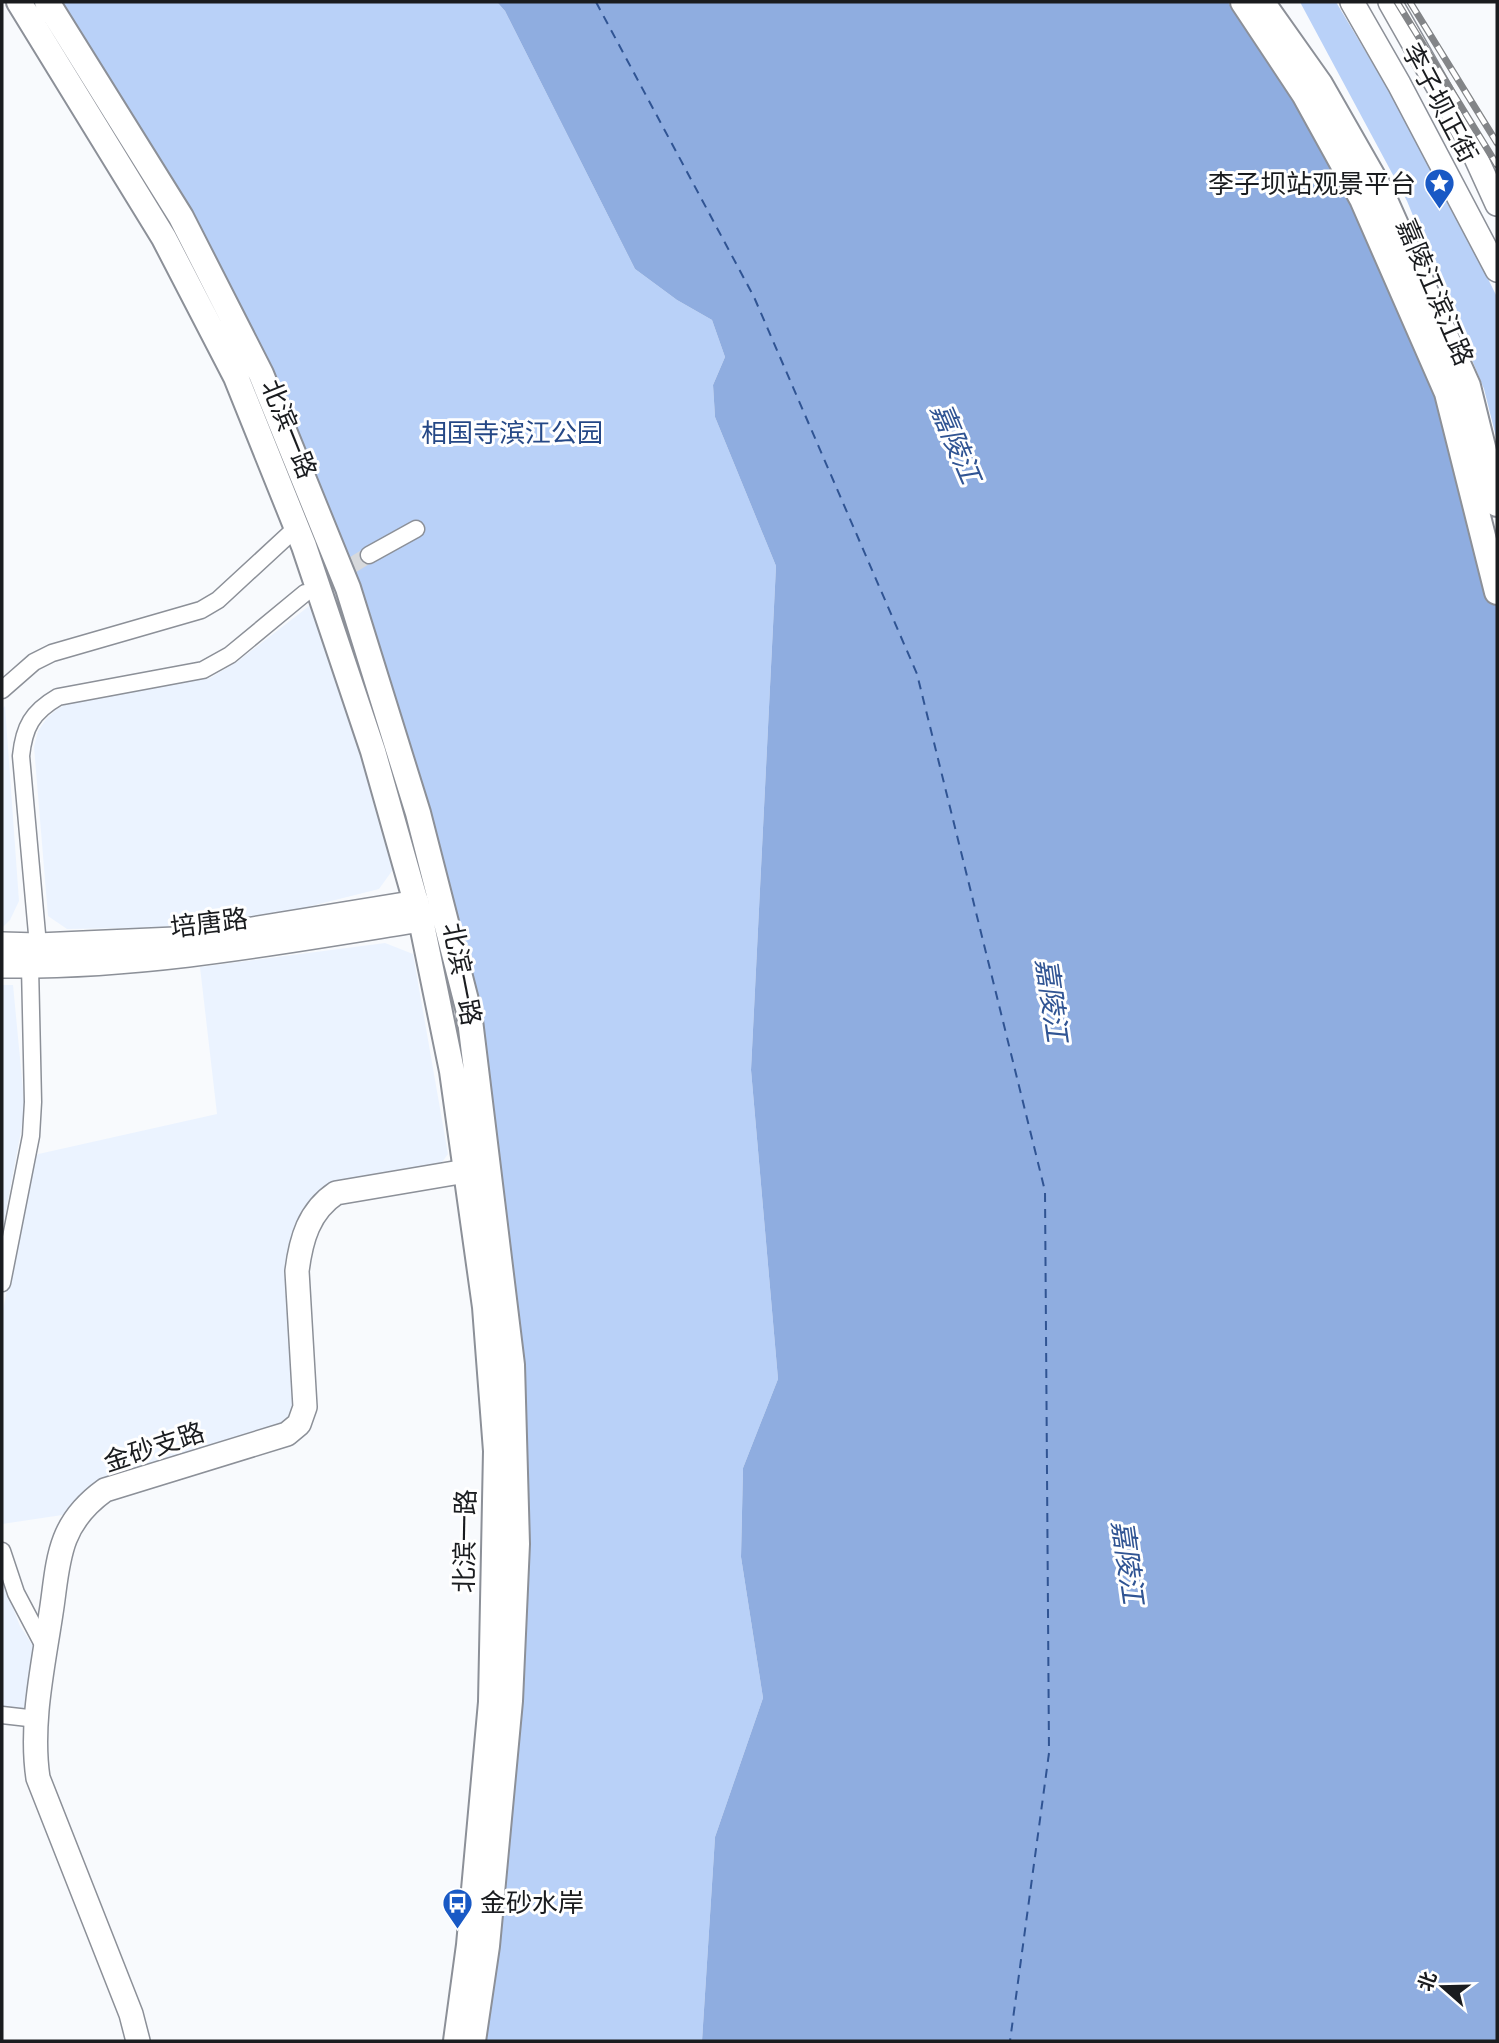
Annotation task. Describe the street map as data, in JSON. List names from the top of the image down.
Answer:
{
  "streets": {
    "main road": ["嘉陵江滨江路", "北滨一路"],
    "street": ["李子坝正街", "培唐路", "金砂支路"]
  },
  "crossings": [
    ["北滨一路", "培唐路"],
    ["北滨一路", "金砂支路"]
  ],
  "water": ["嘉陵江"],
  "parks": ["相国寺滨江公园"],
  "places": {
    "place": ["李子坝站观景平台"],
    "bus stop": ["金砂水岸"]
  },
  "north": "left"
}
